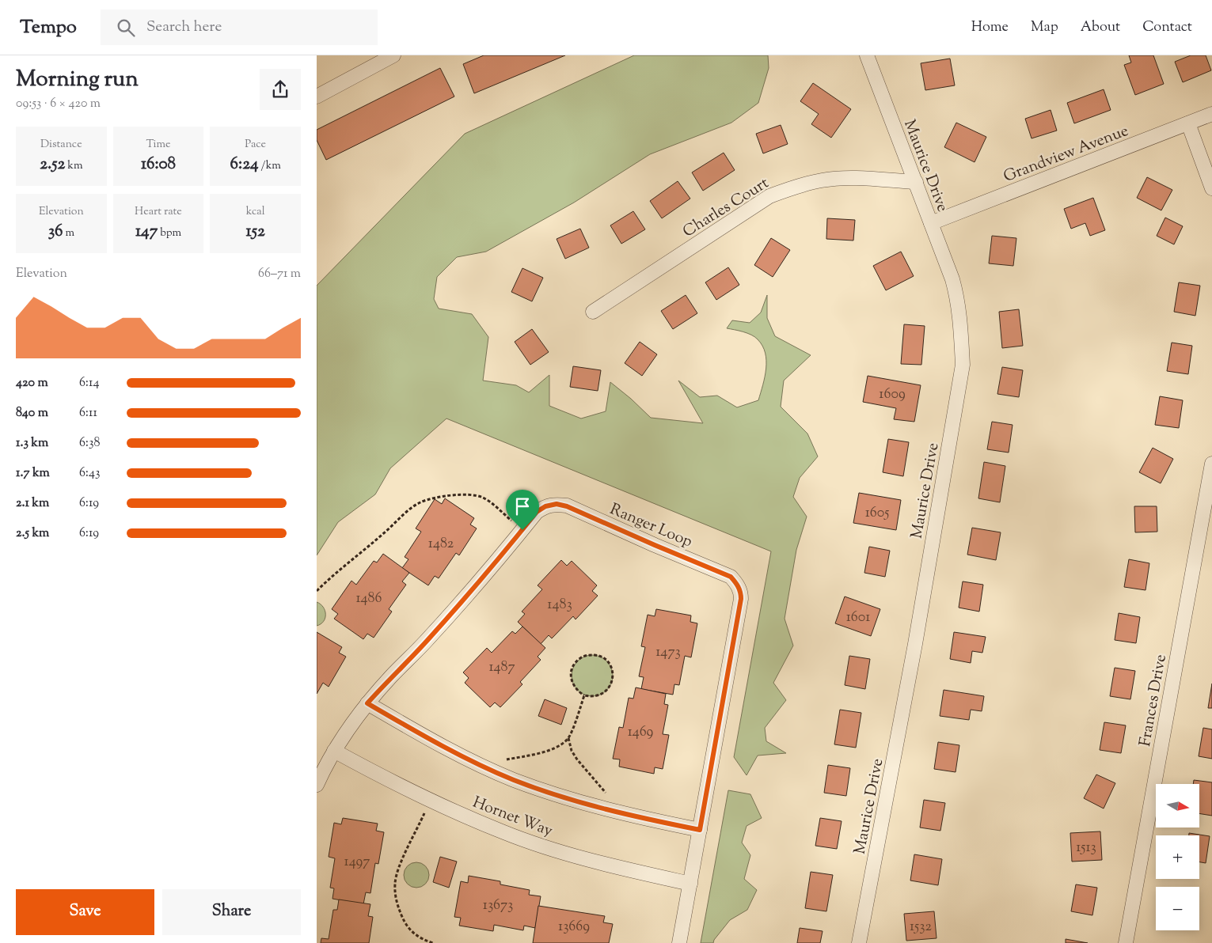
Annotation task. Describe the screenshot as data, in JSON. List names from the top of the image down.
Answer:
{
  "streets": {
    "street": [
      "Grandview Avenue",
      "Maurice Drive",
      "Charles Court",
      "Ranger Loop",
      "Frances Drive",
      "Hornet Way"
    ]
  },
  "crossings": [
    ["Grandview Avenue", "Maurice Drive"],
    ["Maurice Drive", "Charles Court"],
    ["Ranger Loop", "Hornet Way"]
  ],
  "house_numbers": [
    "1609",
    "1605",
    "1482",
    "1486",
    "1483",
    "1601",
    "1473",
    "1487",
    "1469",
    "1513",
    "1497",
    "13673",
    "13669",
    "1532"
  ],
  "north": "right",
  "page": {
    "header": "Tempo",
    "search": "Search here",
    "nav": [
      "Home",
      "Map",
      "About",
      "Contact"
    ],
    "heading": ["Morning run", "09:53 · 6 × 420 m"],
    "stats": [
      ["Distance", "2.52 km"],
      ["Time", "16:08"],
      ["Pace", "6:24 /km"],
      ["Elevation", "36 m"],
      ["Heart rate", "147 bpm"],
      ["kcal", "152"]
    ],
    "chart": ["Elevation", "66–71 m"],
    "list": [
      {
        "name": "420 m",
        "note": "6:14"
      },
      {
        "name": "840 m",
        "note": "6:11"
      },
      {
        "name": "1.3 km",
        "note": "6:38"
      },
      {
        "name": "1.7 km",
        "note": "6:43"
      },
      {
        "name": "2.1 km",
        "note": "6:19"
      },
      {
        "name": "2.5 km",
        "note": "6:19"
      }
    ],
    "map_buttons": ["+", "−"],
    "buttons": ["Save", "Share"]
  }
}
